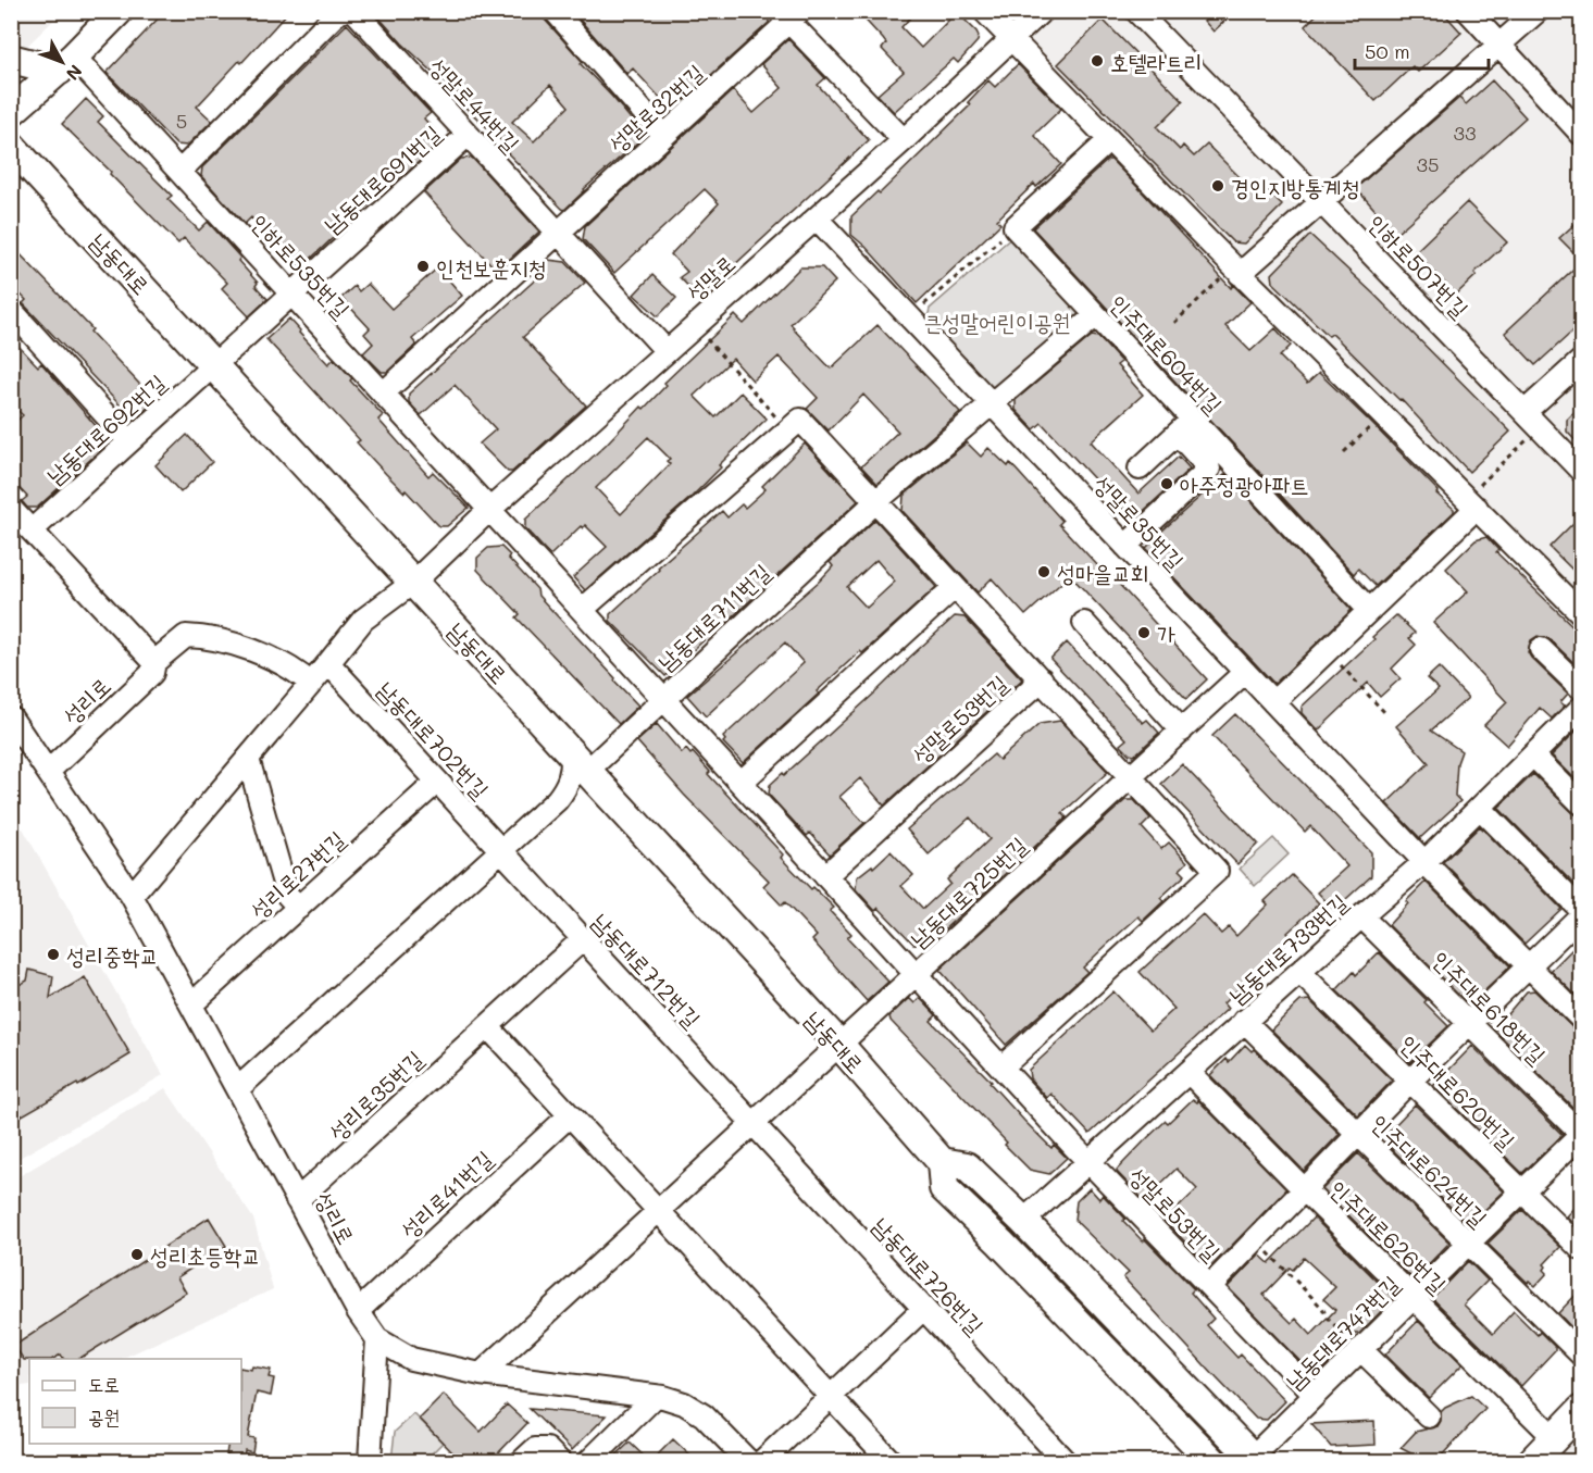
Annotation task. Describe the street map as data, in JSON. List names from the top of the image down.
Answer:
{
  "streets": {
    "main road": ["남동대로"],
    "street": [
      "성말로44번길",
      "성말로32번길",
      "남동대로691번길",
      "인하로535번길",
      "인하로507번길",
      "성말로",
      "인주대로604번길",
      "남동대로692번길",
      "성말로35번길",
      "남동대로711번길",
      "성리로",
      "성말로53번길",
      "남동대로702번길",
      "성리로27번길",
      "남동대로725번길",
      "남동대로733번길",
      "남동대로712번길",
      "인주대로618번길",
      "인주대로620번길",
      "성리로35번길",
      "인주대로624번길",
      "성리로41번길",
      "인주대로626번길",
      "남동대로726번길",
      "남동대로747번길"
    ]
  },
  "crossings": [
    ["성말로44번길", "성말로32번길"],
    ["성말로44번길", "남동대로691번길"],
    ["성말로44번길", "성말로"],
    ["성말로32번길", "성말로"],
    ["남동대로691번길", "남동대로"],
    ["남동대로691번길", "인하로535번길"],
    ["남동대로691번길", "남동대로692번길"],
    ["남동대로", "성말로"],
    ["남동대로", "남동대로692번길"],
    ["남동대로", "남동대로711번길"],
    ["남동대로", "남동대로725번길"],
    ["인하로535번길", "성말로"],
    ["인하로535번길", "성말로53번길"],
    ["성말로", "성말로35번길"],
    ["성말로", "성말로53번길"],
    ["인주대로604번길", "남동대로711번길"],
    ["성말로35번길", "남동대로711번길"],
    ["성말로35번길", "남동대로725번길"],
    ["성말로35번길", "남동대로733번길"],
    ["남동대로711번길", "성말로53번길"],
    ["성리로", "성리로27번길"],
    ["성리로", "성리로35번길"],
    ["성리로", "성리로41번길"],
    ["성말로53번길", "남동대로725번길"],
    ["성말로53번길", "남동대로733번길"],
    ["성말로53번길", "남동대로747번길"],
    ["남동대로702번길", "성리로27번길"],
    ["남동대로702번길", "남동대로712번길"],
    ["남동대로733번길", "인주대로618번길"],
    ["남동대로733번길", "인주대로620번길"],
    ["남동대로733번길", "인주대로624번길"],
    ["남동대로733번길", "인주대로626번길"],
    ["남동대로712번길", "성리로35번길"],
    ["남동대로712번길", "남동대로726번길"],
    ["인주대로618번길", "남동대로747번길"],
    ["인주대로620번길", "남동대로747번길"],
    ["인주대로624번길", "남동대로747번길"],
    ["인주대로626번길", "남동대로747번길"]
  ],
  "parks": ["큰성말어린이공원"],
  "places": [
    "호텔라트리",
    "경인지방통계청",
    "인천보훈지청",
    "아주정광아파트",
    "성마을교회",
    "가",
    "성리중학교",
    "성리초등학교"
  ],
  "house_numbers": ["5", "33", "35"],
  "legend": ["도로", "공원"],
  "scale_bar": "50 m",
  "north": "bottom right"
}
